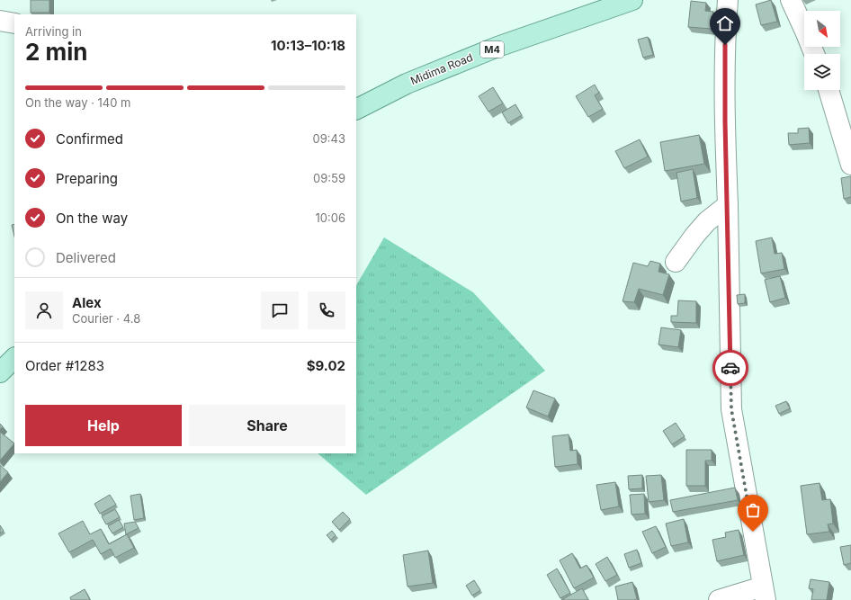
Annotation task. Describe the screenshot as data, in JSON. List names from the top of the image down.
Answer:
{
  "streets": {
    "main road": ["M4", "Midima Road"]
  },
  "north": "bottom right",
  "page": {
    "heading": ["2 min", "Arriving in", "10:13–10:18"],
    "panel": [
      "Alex",
      "Courier · 4.8",
      "Order #1283",
      "$9.02"
    ],
    "bar": "On the way · 140 m",
    "list": [
      ["Confirmed", "09:43"],
      ["Preparing", "09:59"],
      ["On the way", "10:06"],
      "Delivered"
    ],
    "buttons": ["Help", "Share"]
  }
}
